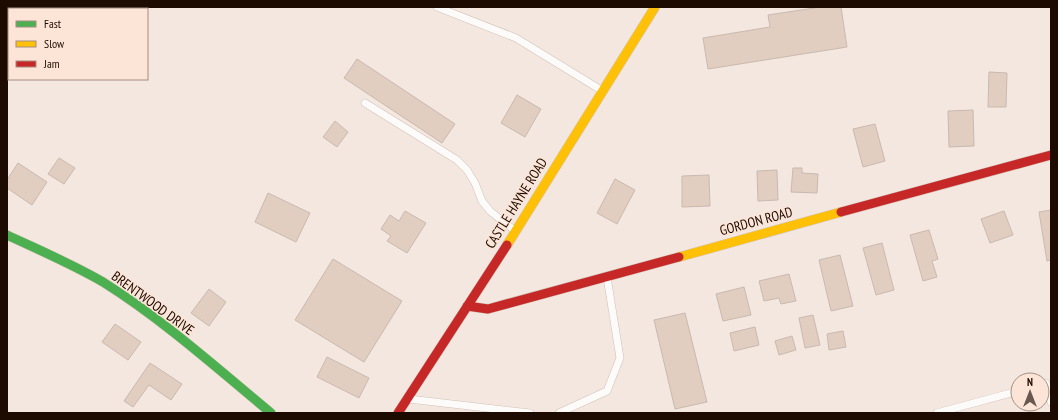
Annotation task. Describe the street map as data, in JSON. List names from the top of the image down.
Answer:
{
  "streets": {
    "street": ["CASTLE HAYNE ROAD", "GORDON ROAD", "BRENTWOOD DRIVE"]
  },
  "crossings": [
    ["CASTLE HAYNE ROAD", "GORDON ROAD"]
  ],
  "legend": ["Fast", "Slow", "Jam"],
  "north": "top"
}
